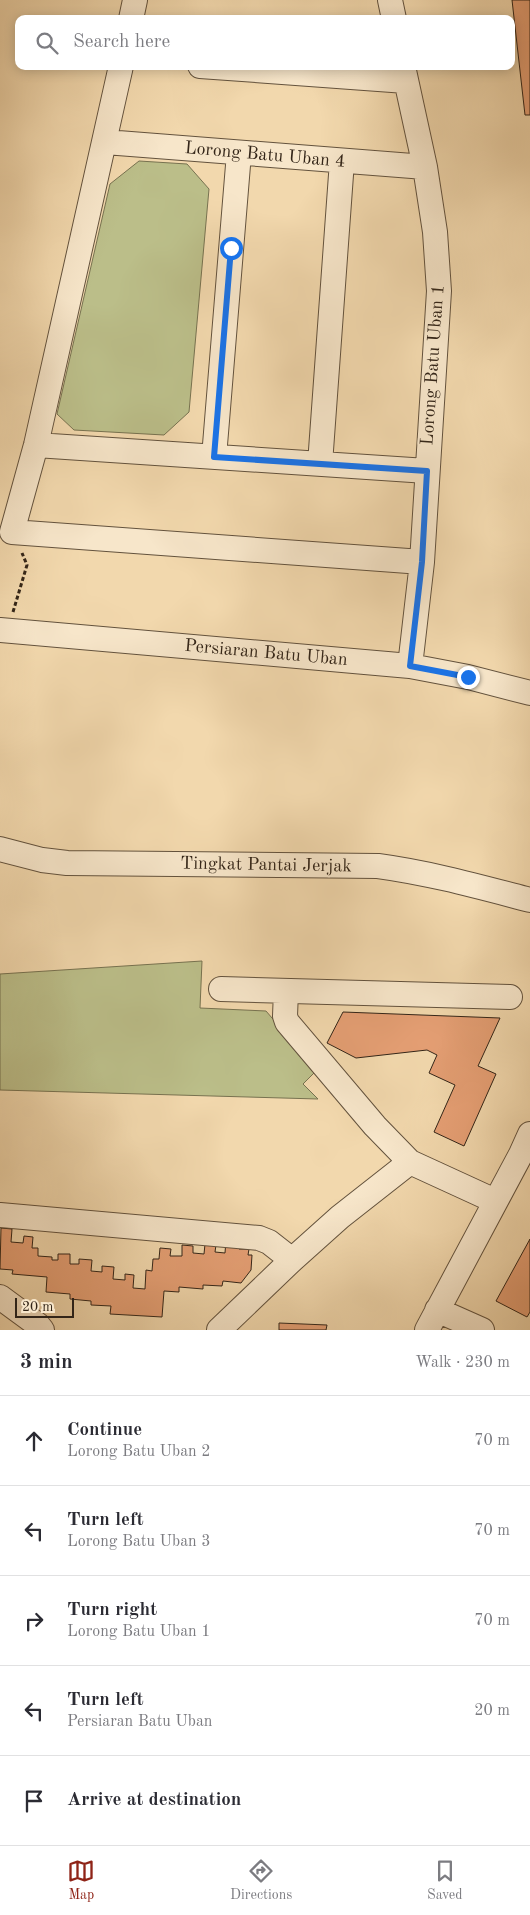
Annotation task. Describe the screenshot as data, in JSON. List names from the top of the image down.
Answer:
{
  "streets": {
    "street": [
      "Lorong Batu Uban 4",
      "Lorong Batu Uban 1",
      "Persiaran Batu Uban",
      "Tingkat Pantai Jerjak"
    ]
  },
  "crossings": [
    ["Lorong Batu Uban 4", "Lorong Batu Uban 1"],
    ["Lorong Batu Uban 1", "Persiaran Batu Uban"]
  ],
  "scale_bar": "20 m",
  "page": {
    "search": "Search here",
    "scale": "20 m",
    "heading": ["3 min", "Walk · 230 m"],
    "list": [
      ["Continue", "Lorong Batu Uban 2", "70 m"],
      ["Turn left", "Lorong Batu Uban 3", "70 m"],
      ["Turn right", "Lorong Batu Uban 1", "70 m"],
      ["Turn left", "Persiaran Batu Uban", "20 m"],
      "Arrive at destination"
    ],
    "nav": ["Map", "Directions", "Saved"]
  }
}
